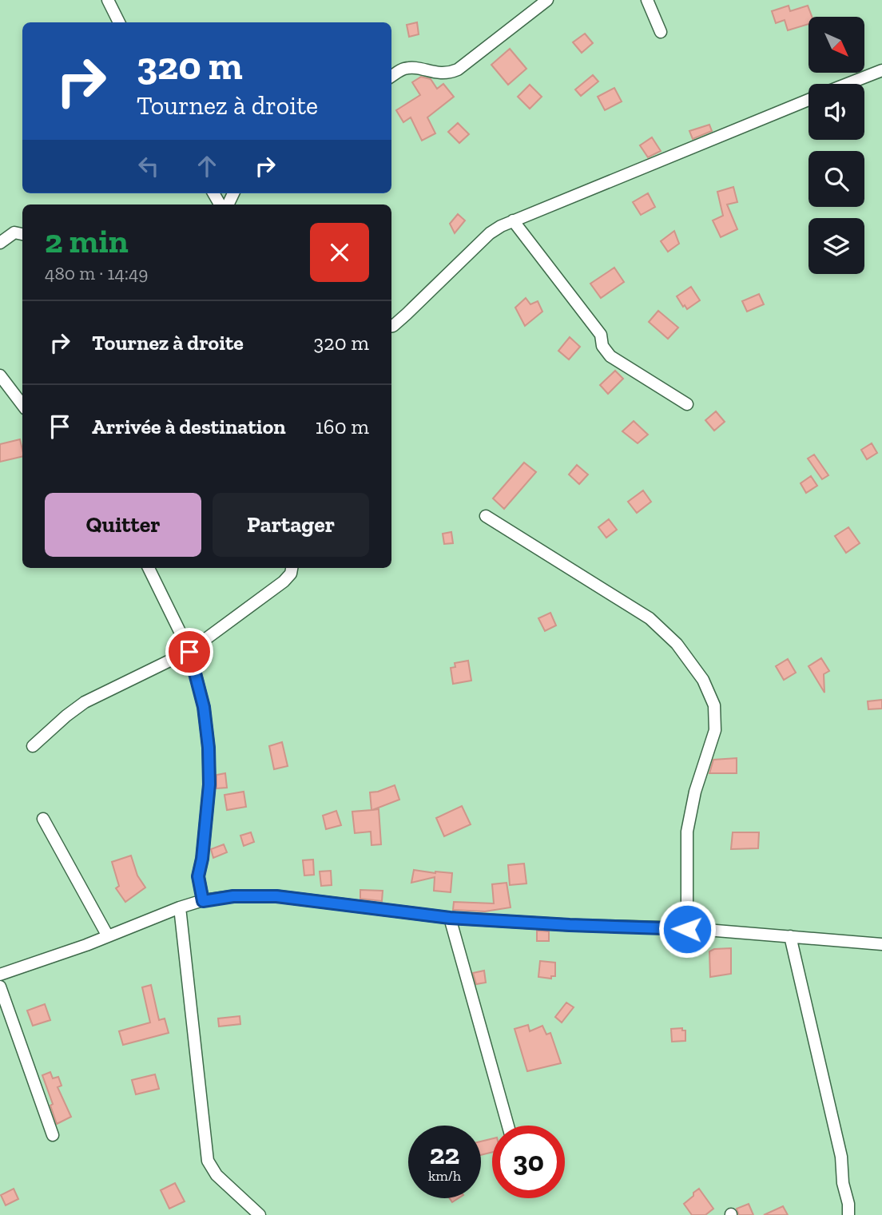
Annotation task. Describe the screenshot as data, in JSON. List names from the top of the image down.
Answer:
{
  "north": "bottom right",
  "page": {
    "turn": ["320 m", "Tournez à droite"],
    "heading": ["2 min", "480 m · 14:49"],
    "list": [
      {
        "name": "Tournez à droite",
        "value": "320 m"
      },
      {
        "name": "Arrivée à destination",
        "value": "160 m"
      }
    ],
    "buttons": ["Quitter", "Partager"],
    "speed": "22 km/h",
    "limit": "30"
  }
}
